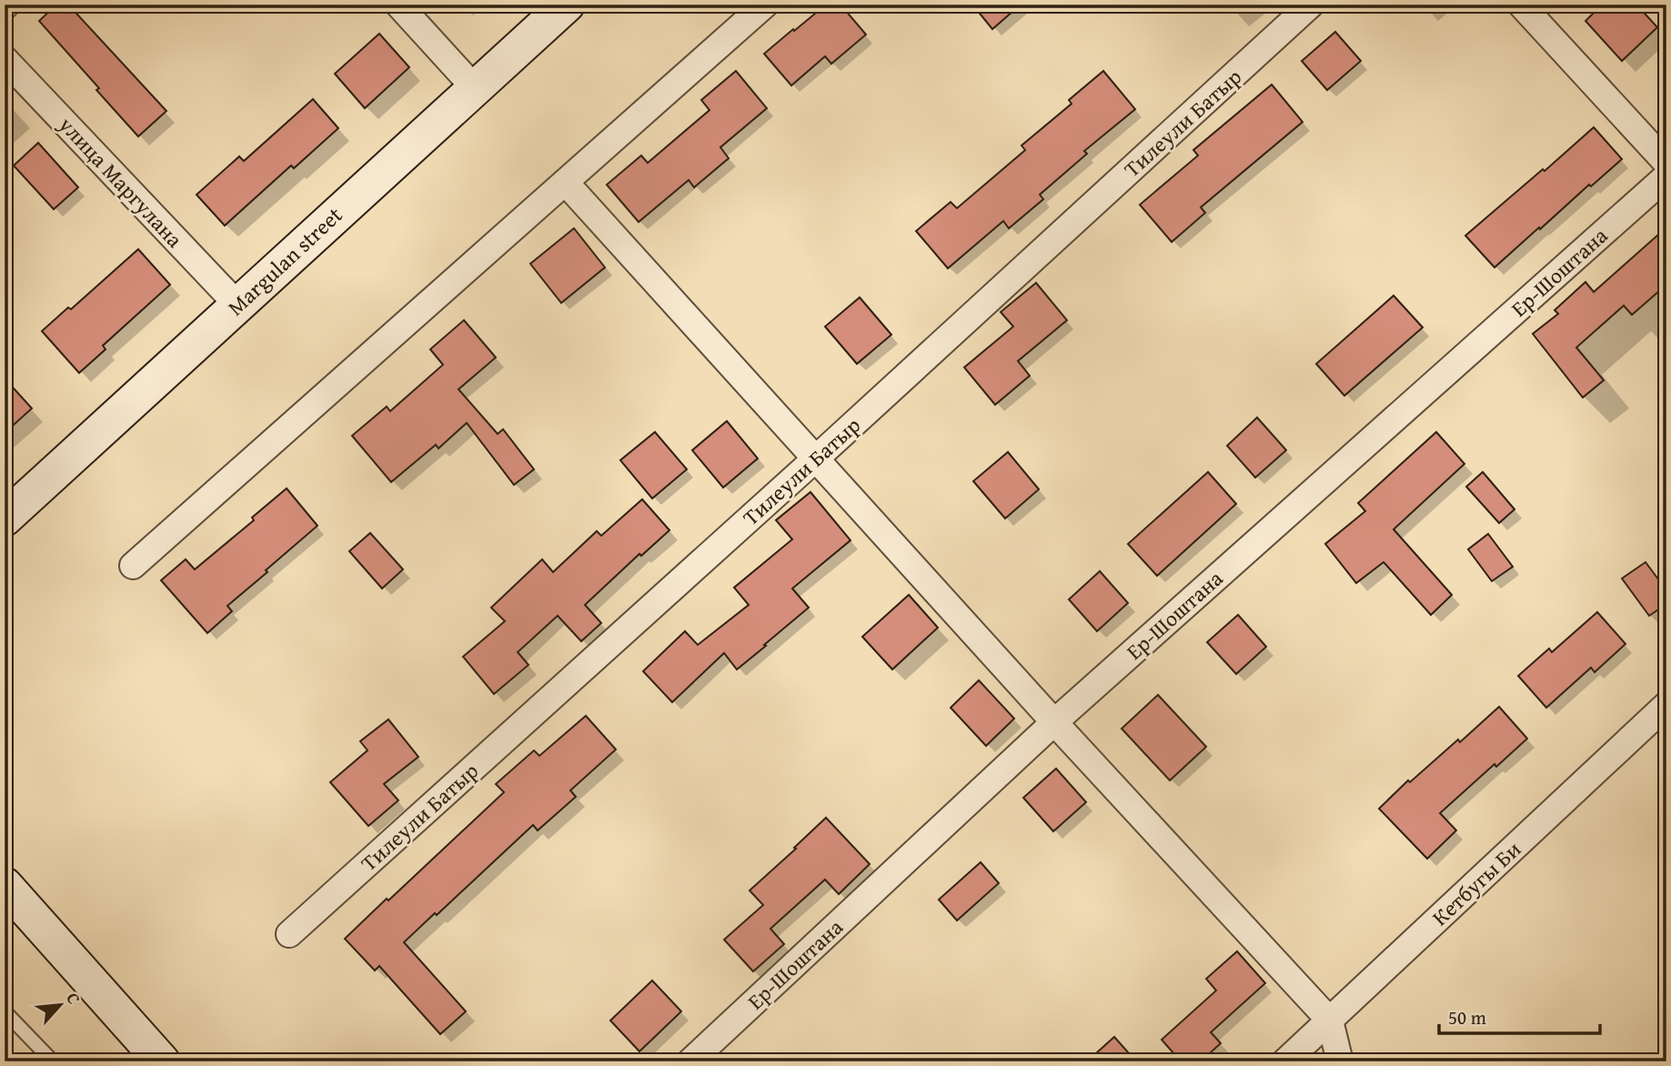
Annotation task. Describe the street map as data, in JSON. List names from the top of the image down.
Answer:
{
  "streets": {
    "main road": ["Margulan street"],
    "street": [
      "Тилеули Батыр",
      "улица Маргулана",
      "Ер-Шоштана",
      "Кетбугы Би"
    ]
  },
  "crossings": [
    ["улица Маргулана", "Margulan street"]
  ],
  "scale_bar": "50 m",
  "north": "top right"
}
